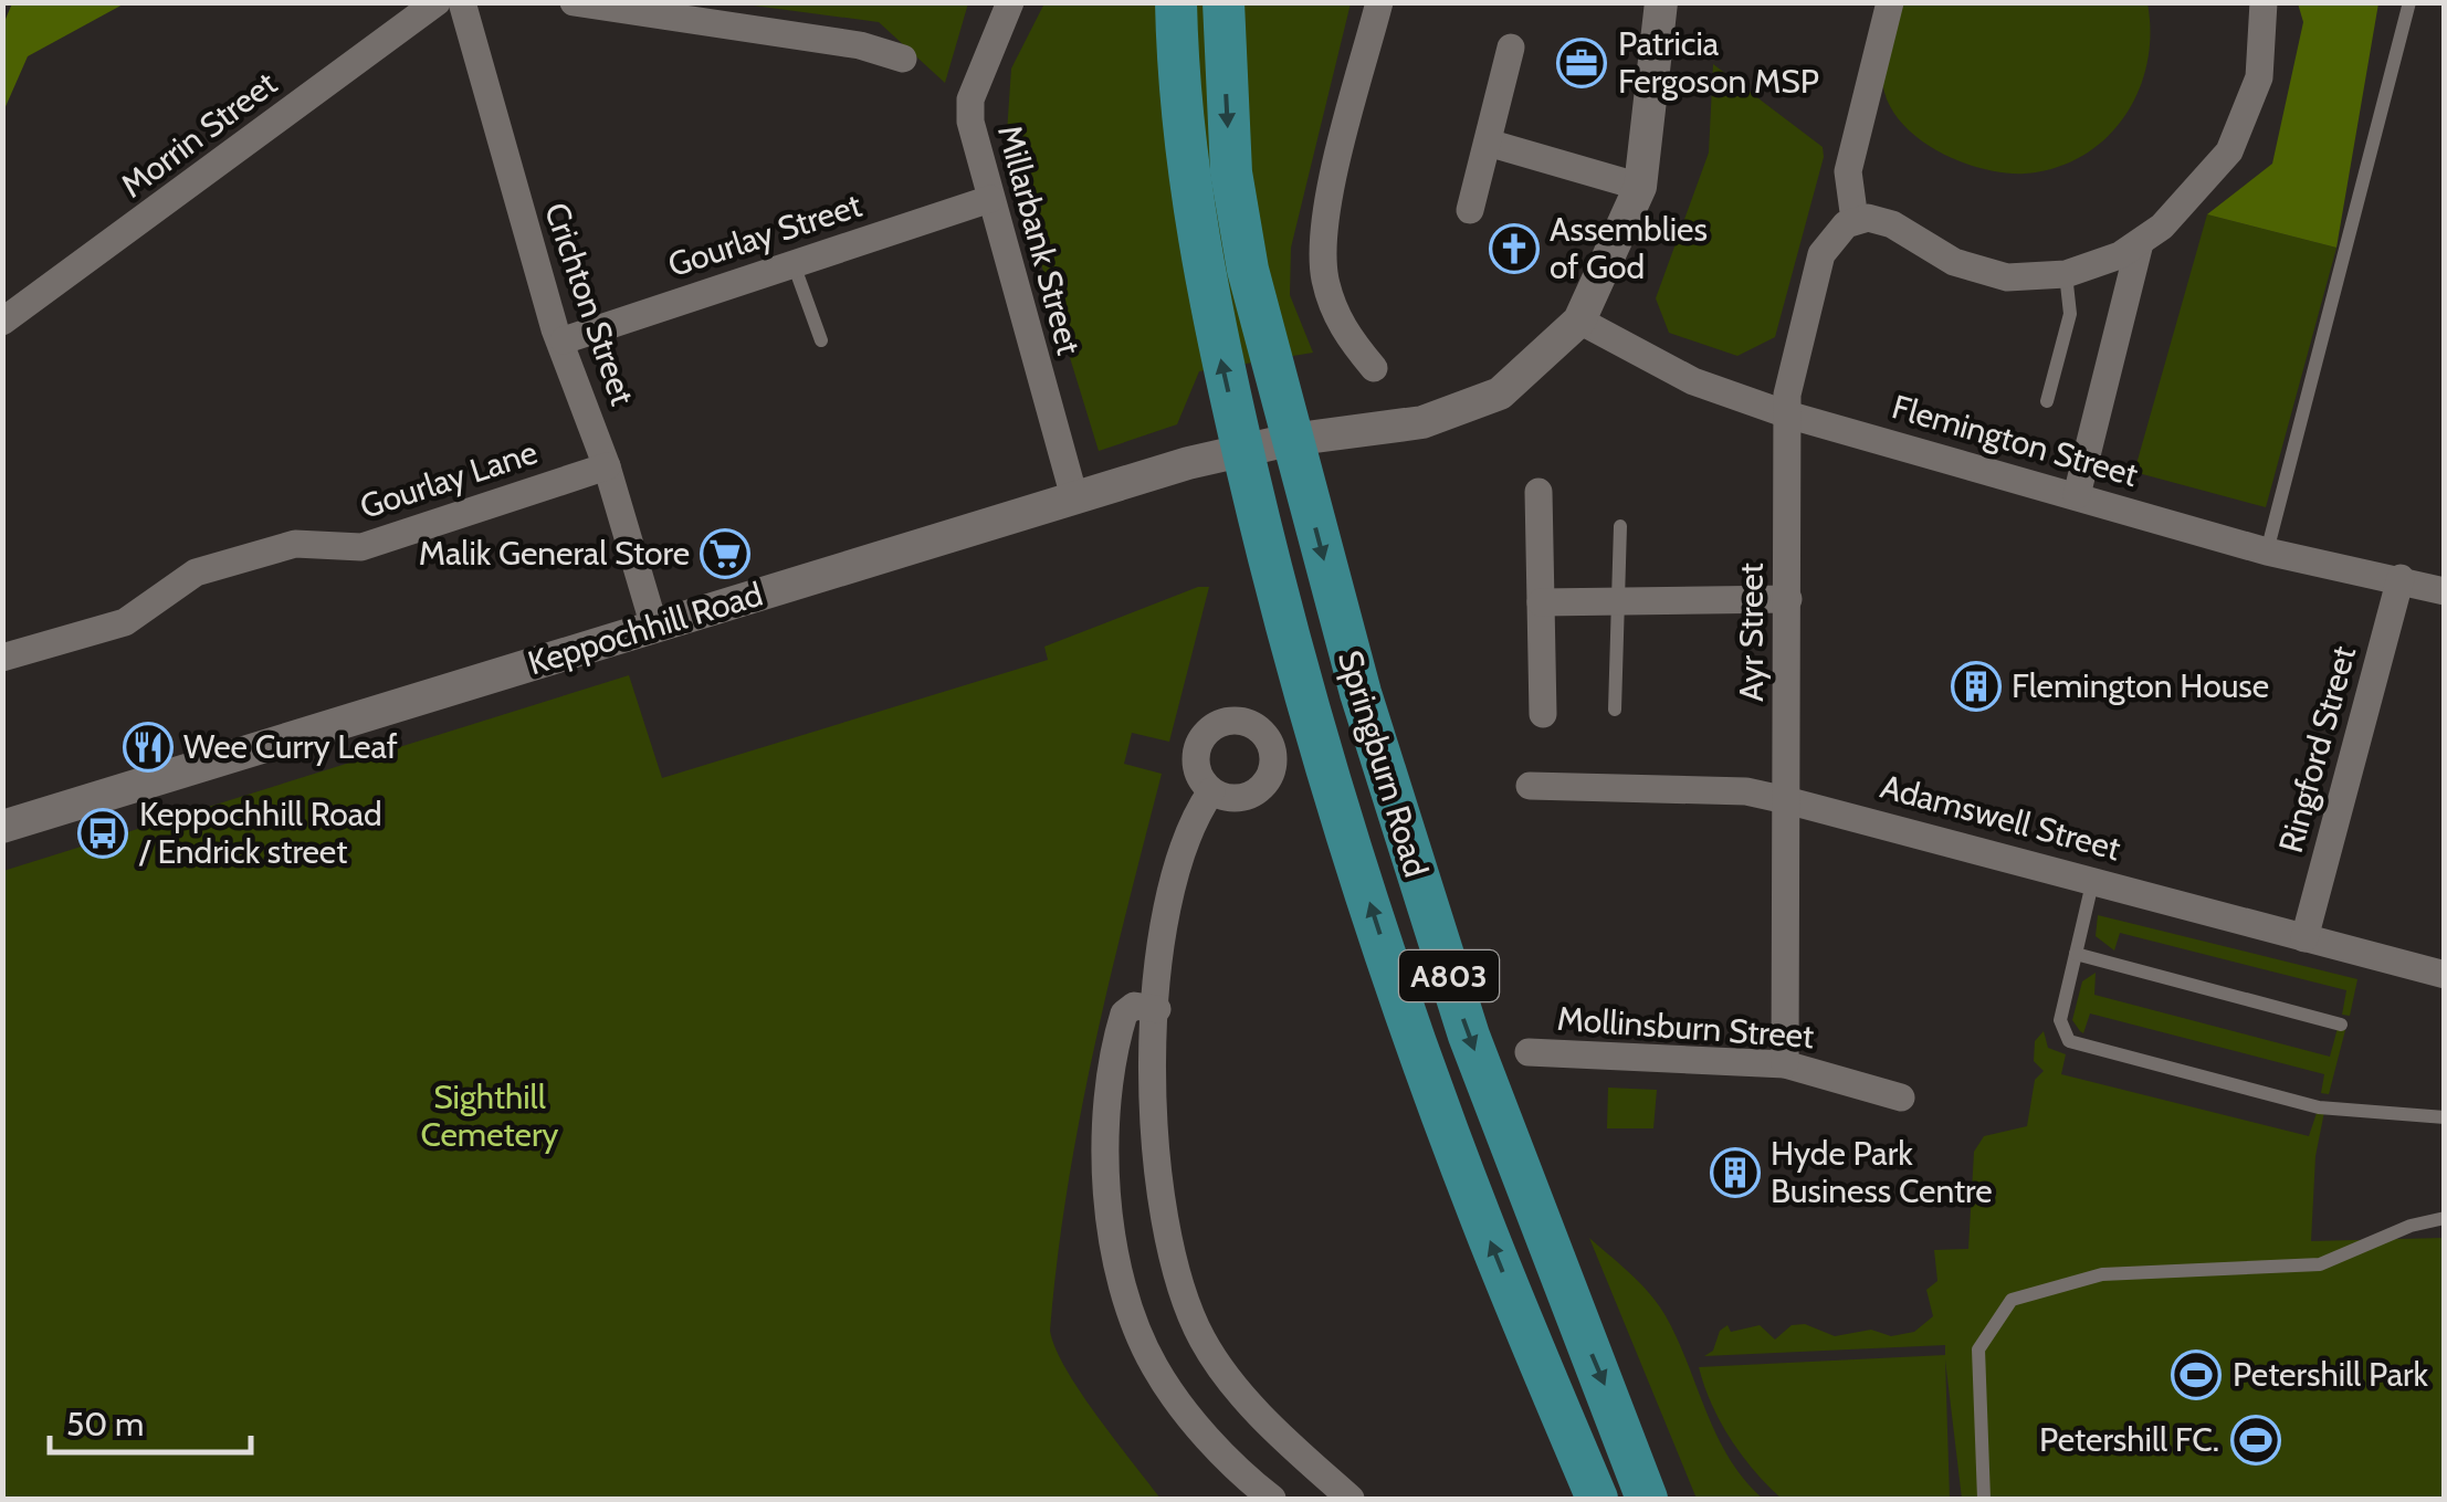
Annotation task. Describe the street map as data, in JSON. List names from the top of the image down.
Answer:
{
  "streets": {
    "main road": ["Springburn Road", "A803"],
    "street": [
      "Morrin Street",
      "Gourlay Street",
      "Millarbank Street",
      "Crichton Street",
      "Flemington Street",
      "Gourlay Lane",
      "Keppochhill Road",
      "Ayr Street",
      "Ringford Street",
      "Adamswell Street",
      "Mollinsburn Street"
    ]
  },
  "crossings": [
    ["Gourlay Street", "Millarbank Street"],
    ["Gourlay Street", "Crichton Street"],
    ["Millarbank Street", "Keppochhill Road"],
    ["Crichton Street", "Gourlay Lane"],
    ["Crichton Street", "Keppochhill Road"],
    ["Flemington Street", "Keppochhill Road"],
    ["Flemington Street", "Ayr Street"],
    ["Flemington Street", "Ringford Street"],
    ["Keppochhill Road", "Springburn Road"],
    ["Ayr Street", "Adamswell Street"],
    ["Ayr Street", "Mollinsburn Street"],
    ["Ringford Street", "Adamswell Street"]
  ],
  "parks": ["Sighthill Cemetery"],
  "places": {
    "office": ["Patricia Fergoson MSP"],
    "church": ["Assemblies of God"],
    "supermarket": ["Malik General Store"],
    "building": ["Flemington House", "Hyde Park Business Centre"],
    "restaurant": ["Wee Curry Leaf"],
    "bus stop": ["Keppochhill Road / Endrick street"],
    "sports": ["Petershill Park", "Petershill FC."]
  },
  "scale_bar": "50 m"
}
